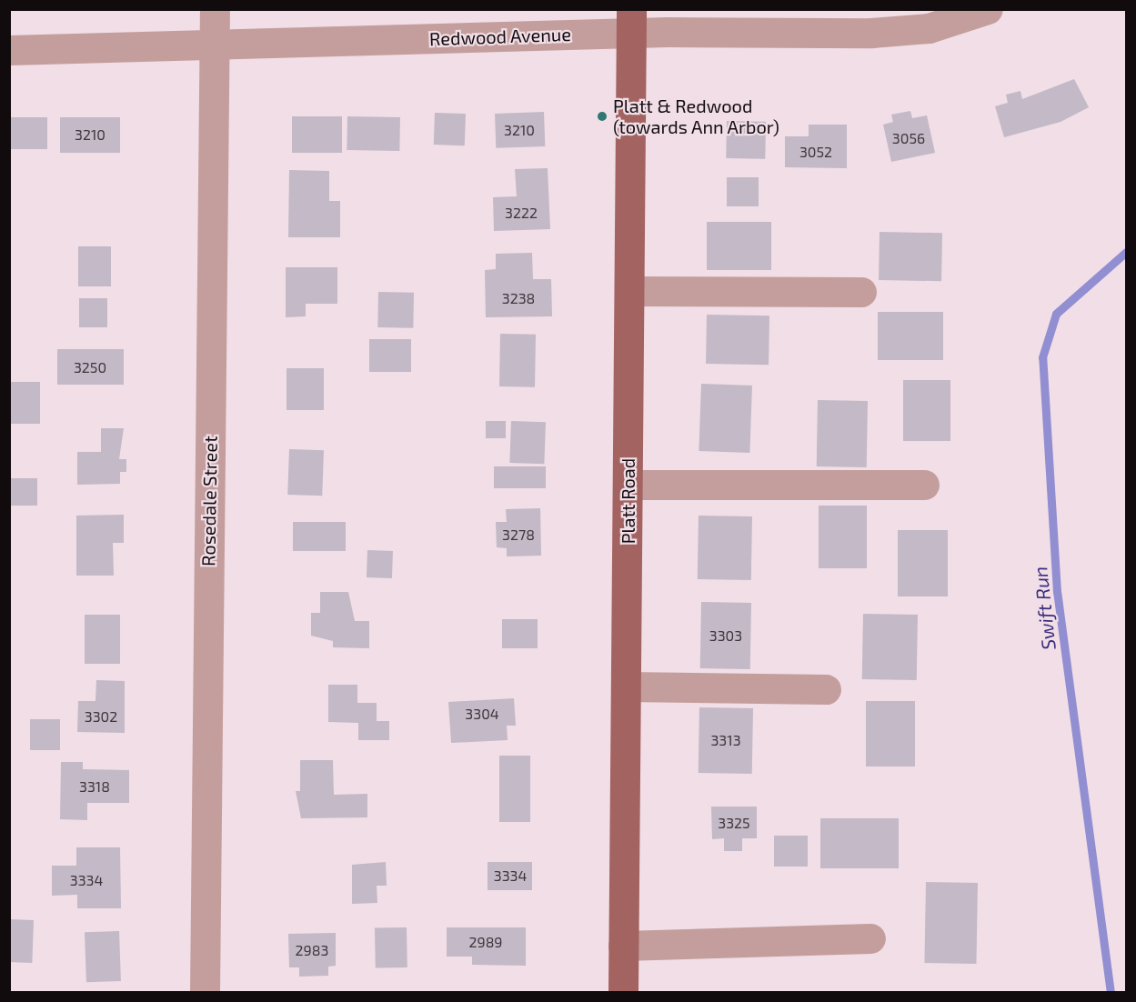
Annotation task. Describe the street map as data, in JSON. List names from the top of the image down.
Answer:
{
  "streets": {
    "main road": ["Platt Road"],
    "street": ["Redwood Avenue", "Rosedale Street"]
  },
  "crossings": [
    ["Redwood Avenue", "Rosedale Street"],
    ["Redwood Avenue", "Platt Road"]
  ],
  "water": ["Swift Run"],
  "places": ["Platt & Redwood (towards Ann Arbor)"],
  "house_numbers": [
    "3210",
    "3210",
    "3056",
    "3052",
    "3222",
    "3238",
    "3250",
    "3278",
    "3303",
    "3304",
    "3302",
    "3313",
    "3318",
    "3325",
    "3334",
    "3334",
    "2989",
    "2983"
  ]
}
